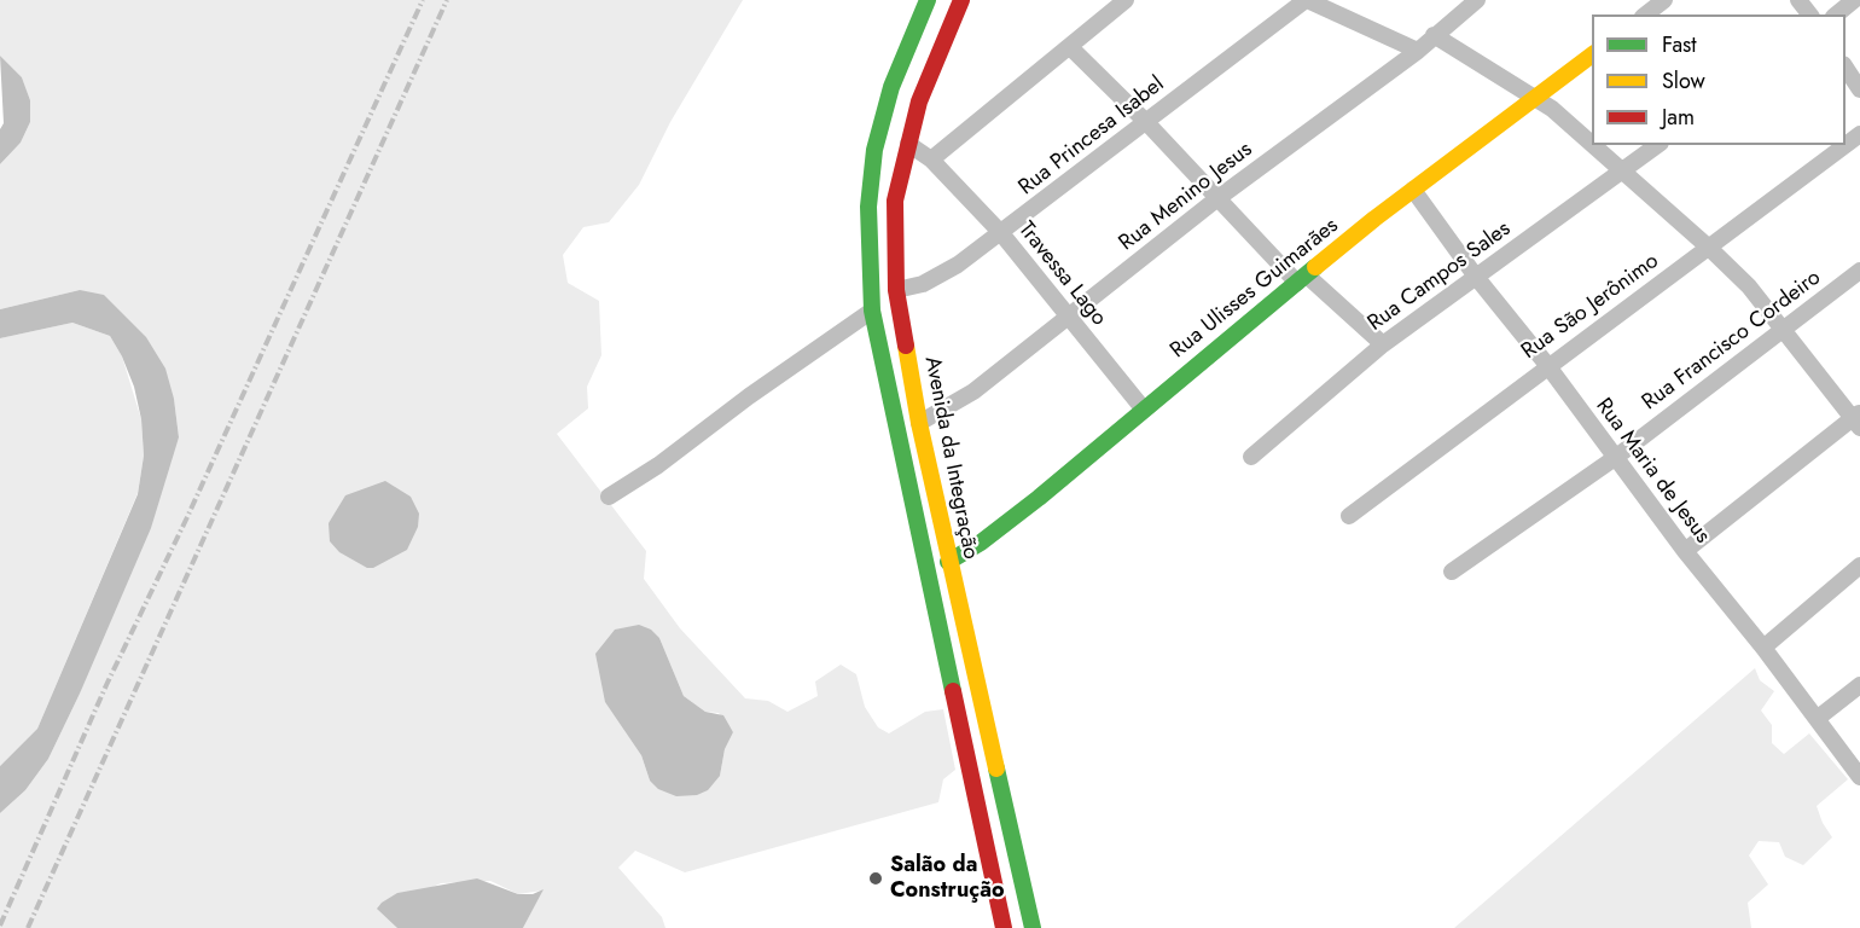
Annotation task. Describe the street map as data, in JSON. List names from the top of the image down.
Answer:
{
  "streets": {
    "main road": ["Rua Ulisses Guimarães", "Avenida da Integração"],
    "street": [
      "Rua Princesa Isabel",
      "Rua Menino Jesus",
      "Travessa Lago",
      "Rua Campos Sales",
      "Rua São Jerônimo",
      "Rua Francisco Cordeiro",
      "Rua Maria de Jesus"
    ]
  },
  "crossings": [
    ["Rua Princesa Isabel", "Travessa Lago"],
    ["Rua Princesa Isabel", "Avenida da Integração"],
    ["Rua Menino Jesus", "Travessa Lago"],
    ["Rua Menino Jesus", "Avenida da Integração"],
    ["Travessa Lago", "Rua Ulisses Guimarães"],
    ["Travessa Lago", "Avenida da Integração"],
    ["Rua Campos Sales", "Rua Maria de Jesus"],
    ["Rua Ulisses Guimarães", "Avenida da Integração"],
    ["Rua Ulisses Guimarães", "Rua Maria de Jesus"],
    ["Rua São Jerônimo", "Rua Maria de Jesus"],
    ["Rua Francisco Cordeiro", "Rua Maria de Jesus"]
  ],
  "places": ["Salão da Construção"],
  "legend": ["Fast", "Slow", "Jam"]
}
